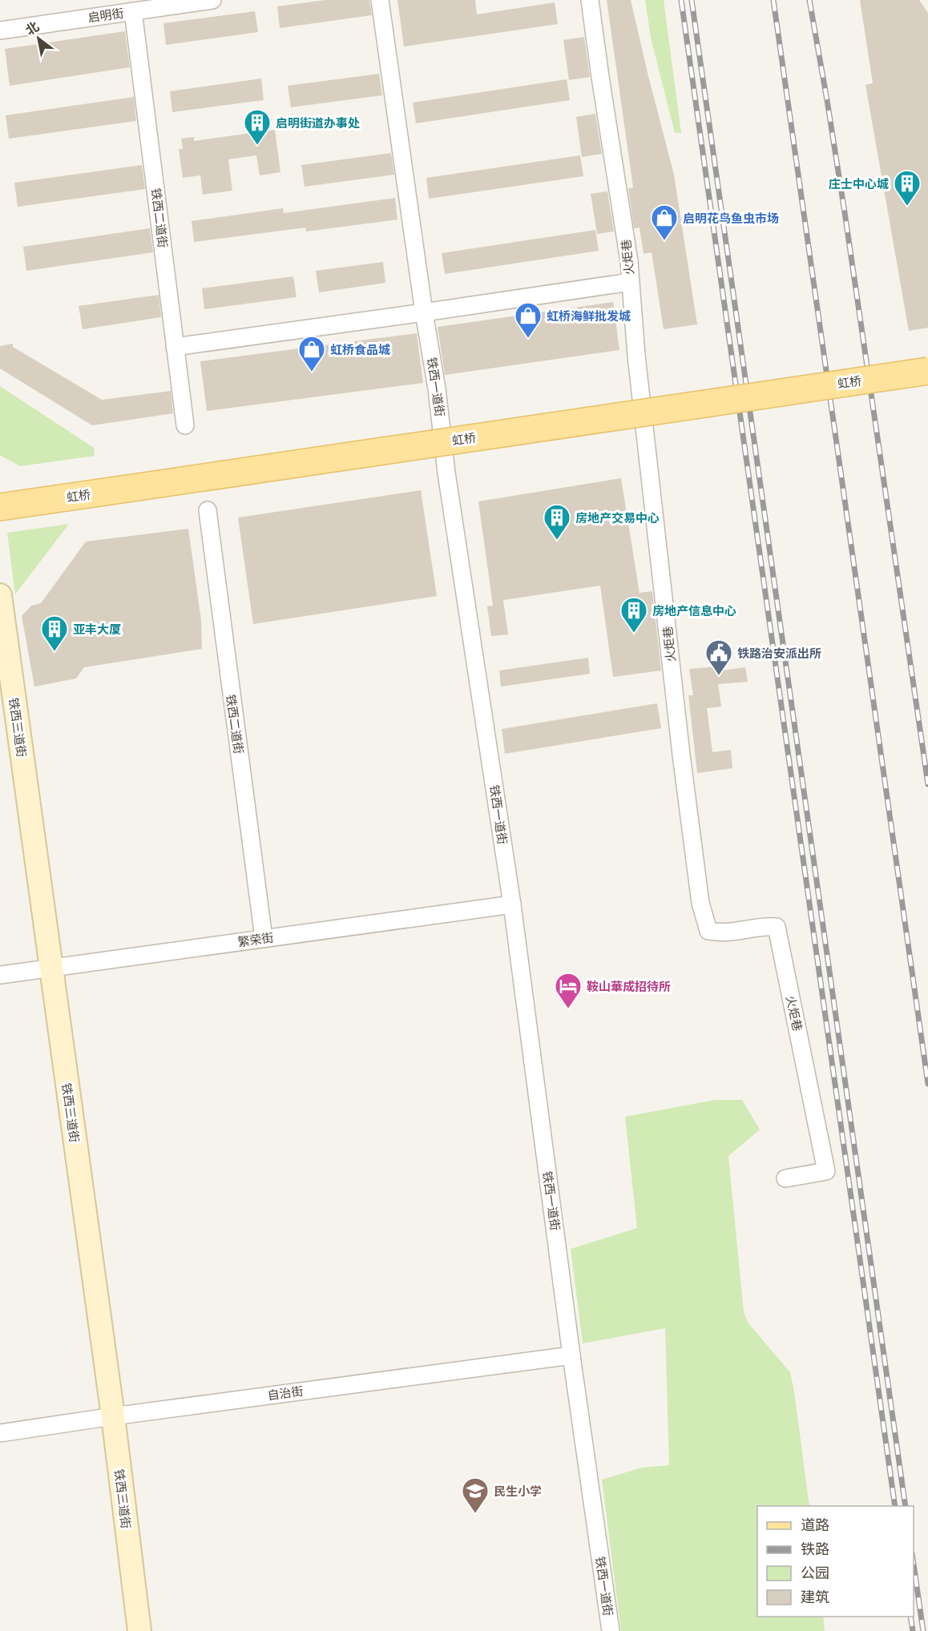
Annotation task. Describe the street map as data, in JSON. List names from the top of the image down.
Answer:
{
  "streets": {
    "main road": ["虹桥", "铁西三道街"],
    "street": [
      "启明街",
      "铁西二道街",
      "火炬巷",
      "铁西一道街",
      "繁荣街",
      "自治街"
    ]
  },
  "crossings": [
    ["启明街", "铁西二道街"],
    ["铁西二道街", "繁荣街"],
    ["铁西一道街", "繁荣街"],
    ["铁西一道街", "自治街"],
    ["铁西三道街", "繁荣街"],
    ["铁西三道街", "自治街"]
  ],
  "places": {
    "building": [
      "启明街道办事处",
      "庄士中心城",
      "房地产交易中心",
      "房地产信息中心",
      "亚丰大厦"
    ],
    "shop": ["启明花鸟鱼虫市场", "虹桥海鲜批发城", "虹桥食品城"],
    "public building": ["铁路治安派出所"],
    "hotel": ["鞍山華成招待所"],
    "school or university": ["民生小学"]
  },
  "legend": [
    "道路",
    "铁路",
    "公园",
    "建筑"
  ],
  "north": "top left"
}
